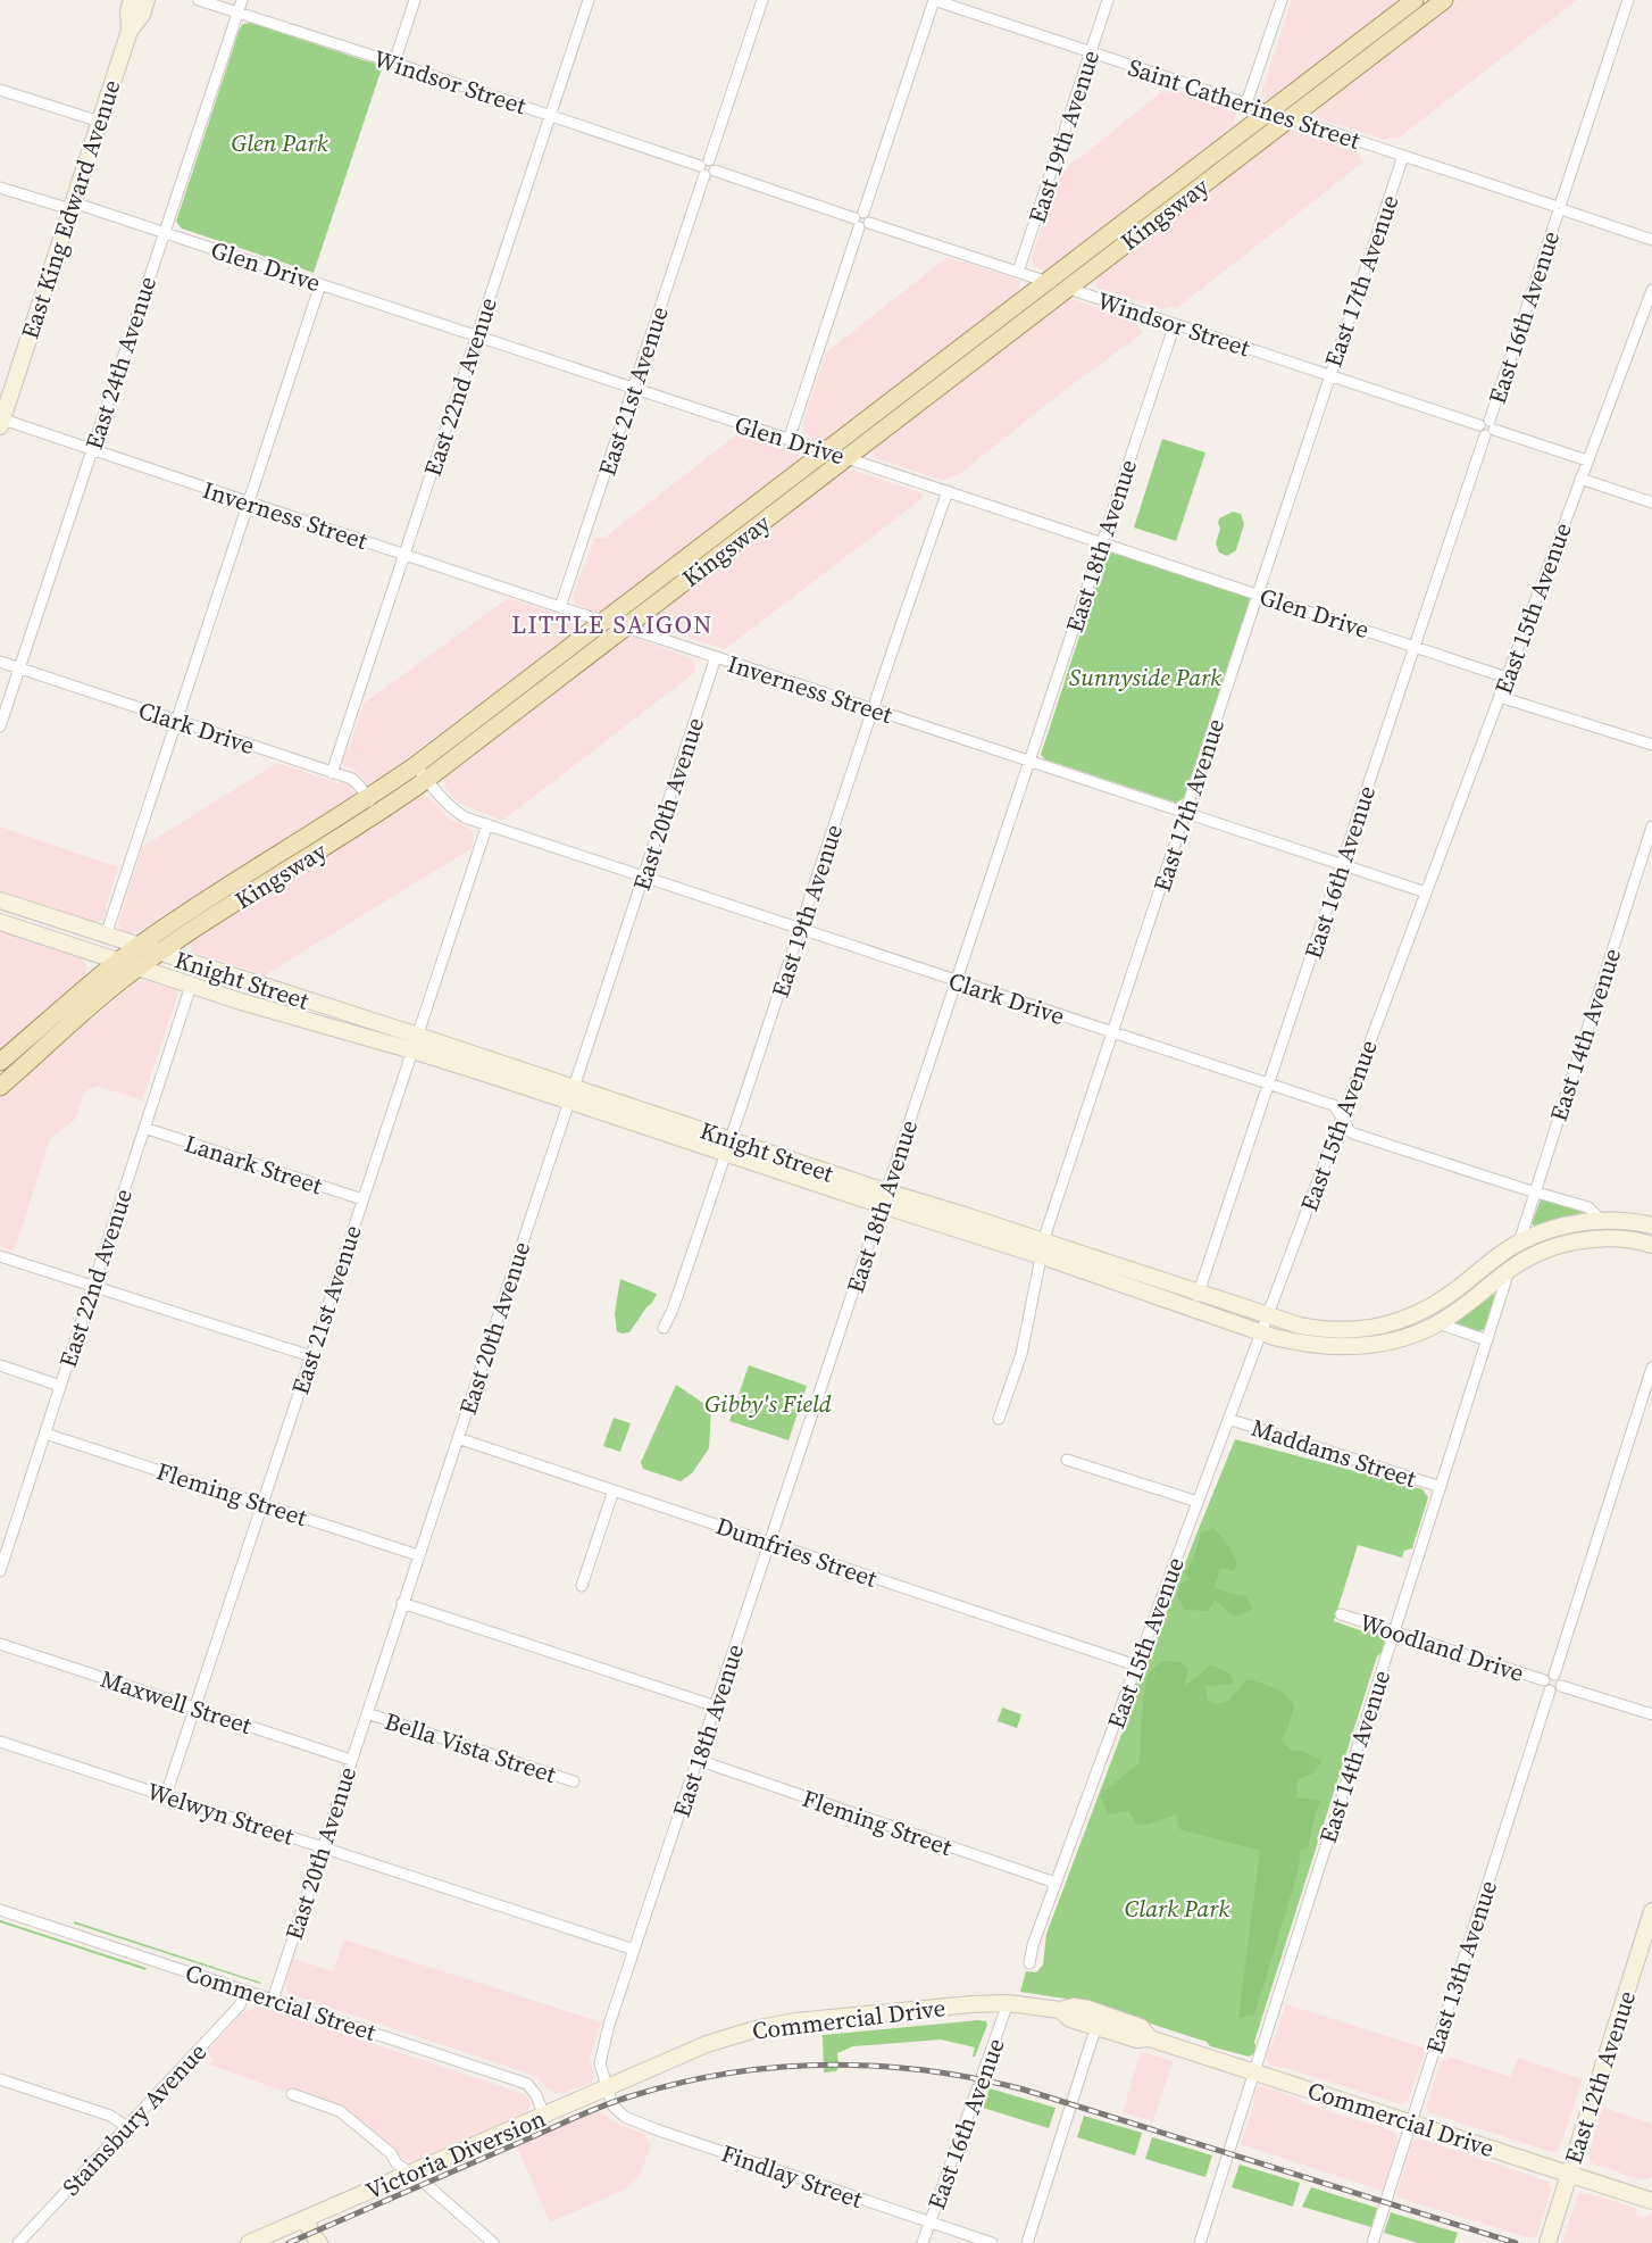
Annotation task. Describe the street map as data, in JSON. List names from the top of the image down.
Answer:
{
  "streets": {
    "main road": [
      "East King Edward Avenue",
      "Kingsway",
      "Clark Drive",
      "Knight Street",
      "Commercial Drive",
      "East 12th Avenue",
      "Victoria Diversion"
    ],
    "street": [
      "Windsor Street",
      "Saint Catherines Street",
      "East 19th Avenue",
      "Glen Drive",
      "East 17th Avenue",
      "East 16th Avenue",
      "East 24th Avenue",
      "East 22nd Avenue",
      "East 21st Avenue",
      "Inverness Street",
      "East 18th Avenue",
      "East 15th Avenue",
      "East 20th Avenue",
      "East 14th Avenue",
      "Lanark Street",
      "Maddams Street",
      "Fleming Street",
      "Dumfries Street",
      "Woodland Drive",
      "Maxwell Street",
      "Bella Vista Street",
      "Welwyn Street",
      "East 13th Avenue",
      "Commercial Street",
      "Stainsbury Avenue",
      "Findlay Street"
    ]
  },
  "crossings": [
    ["Windsor Street", "East 19th Avenue"],
    ["Windsor Street", "Kingsway"],
    ["Windsor Street", "East 17th Avenue"],
    ["Windsor Street", "East 16th Avenue"],
    ["Windsor Street", "East 24th Avenue"],
    ["Windsor Street", "East 22nd Avenue"],
    ["Windsor Street", "East 21st Avenue"],
    ["Windsor Street", "East 18th Avenue"],
    ["Windsor Street", "East 15th Avenue"],
    ["Saint Catherines Street", "East 19th Avenue"],
    ["Saint Catherines Street", "Kingsway"],
    ["Saint Catherines Street", "East 17th Avenue"],
    ["Saint Catherines Street", "East 16th Avenue"],
    ["East 19th Avenue", "Glen Drive"],
    ["East 19th Avenue", "Inverness Street"],
    ["East 19th Avenue", "Clark Drive"],
    ["East 19th Avenue", "Knight Street"],
    ["East King Edward Avenue", "Glen Drive"],
    ["East King Edward Avenue", "Inverness Street"],
    ["Kingsway", "Glen Drive"],
    ["Kingsway", "Inverness Street"],
    ["Kingsway", "Clark Drive"],
    ["Kingsway", "Knight Street"],
    ["Glen Drive", "East 17th Avenue"],
    ["Glen Drive", "East 16th Avenue"],
    ["Glen Drive", "East 24th Avenue"],
    ["Glen Drive", "East 22nd Avenue"],
    ["Glen Drive", "East 21st Avenue"],
    ["Glen Drive", "East 18th Avenue"],
    ["Glen Drive", "East 15th Avenue"],
    ["East 17th Avenue", "Inverness Street"],
    ["East 17th Avenue", "Clark Drive"],
    ["East 17th Avenue", "Knight Street"],
    ["East 16th Avenue", "Inverness Street"],
    ["East 16th Avenue", "Clark Drive"],
    ["East 16th Avenue", "Knight Street"],
    ["East 16th Avenue", "Commercial Drive"],
    ["East 16th Avenue", "Findlay Street"],
    ["East 24th Avenue", "Inverness Street"],
    ["East 24th Avenue", "Clark Drive"],
    ["East 22nd Avenue", "Inverness Street"],
    ["East 22nd Avenue", "Clark Drive"],
    ["East 22nd Avenue", "Knight Street"],
    ["East 22nd Avenue", "Lanark Street"],
    ["East 22nd Avenue", "Fleming Street"],
    ["East 21st Avenue", "Inverness Street"],
    ["East 21st Avenue", "Clark Drive"],
    ["East 21st Avenue", "Knight Street"],
    ["East 21st Avenue", "Lanark Street"],
    ["East 21st Avenue", "Fleming Street"],
    ["East 21st Avenue", "Maxwell Street"],
    ["East 21st Avenue", "Welwyn Street"],
    ["Inverness Street", "East 18th Avenue"],
    ["Inverness Street", "East 15th Avenue"],
    ["Inverness Street", "East 20th Avenue"],
    ["East 18th Avenue", "Clark Drive"],
    ["East 18th Avenue", "Knight Street"],
    ["East 18th Avenue", "Fleming Street"],
    ["East 18th Avenue", "Dumfries Street"],
    ["East 18th Avenue", "Welwyn Street"],
    ["East 18th Avenue", "Commercial Drive"],
    ["East 18th Avenue", "Victoria Diversion"],
    ["East 18th Avenue", "Findlay Street"],
    ["East 15th Avenue", "Clark Drive"],
    ["East 15th Avenue", "Knight Street"],
    ["East 15th Avenue", "Maddams Street"],
    ["East 15th Avenue", "Fleming Street"],
    ["East 15th Avenue", "Dumfries Street"],
    ["Clark Drive", "East 20th Avenue"],
    ["Clark Drive", "Knight Street"],
    ["Clark Drive", "East 14th Avenue"],
    ["East 20th Avenue", "Knight Street"],
    ["East 20th Avenue", "Fleming Street"],
    ["East 20th Avenue", "Dumfries Street"],
    ["East 20th Avenue", "Maxwell Street"],
    ["East 20th Avenue", "Bella Vista Street"],
    ["East 20th Avenue", "Welwyn Street"],
    ["East 20th Avenue", "Commercial Street"],
    ["Knight Street", "East 14th Avenue"],
    ["East 14th Avenue", "Maddams Street"],
    ["East 14th Avenue", "Woodland Drive"],
    ["East 14th Avenue", "Commercial Drive"],
    ["Woodland Drive", "East 13th Avenue"],
    ["East 13th Avenue", "Commercial Drive"],
    ["Commercial Street", "Stainsbury Avenue"],
    ["Commercial Street", "Victoria Diversion"],
    ["Commercial Drive", "East 12th Avenue"],
    ["Commercial Drive", "Victoria Diversion"],
    ["Commercial Drive", "Findlay Street"],
    ["Victoria Diversion", "Findlay Street"]
  ],
  "districts": ["LITTLE SAIGON"],
  "parks": [
    "Glen Park",
    "Sunnyside Park",
    "Gibby's Field",
    "Clark Park"
  ]
}
